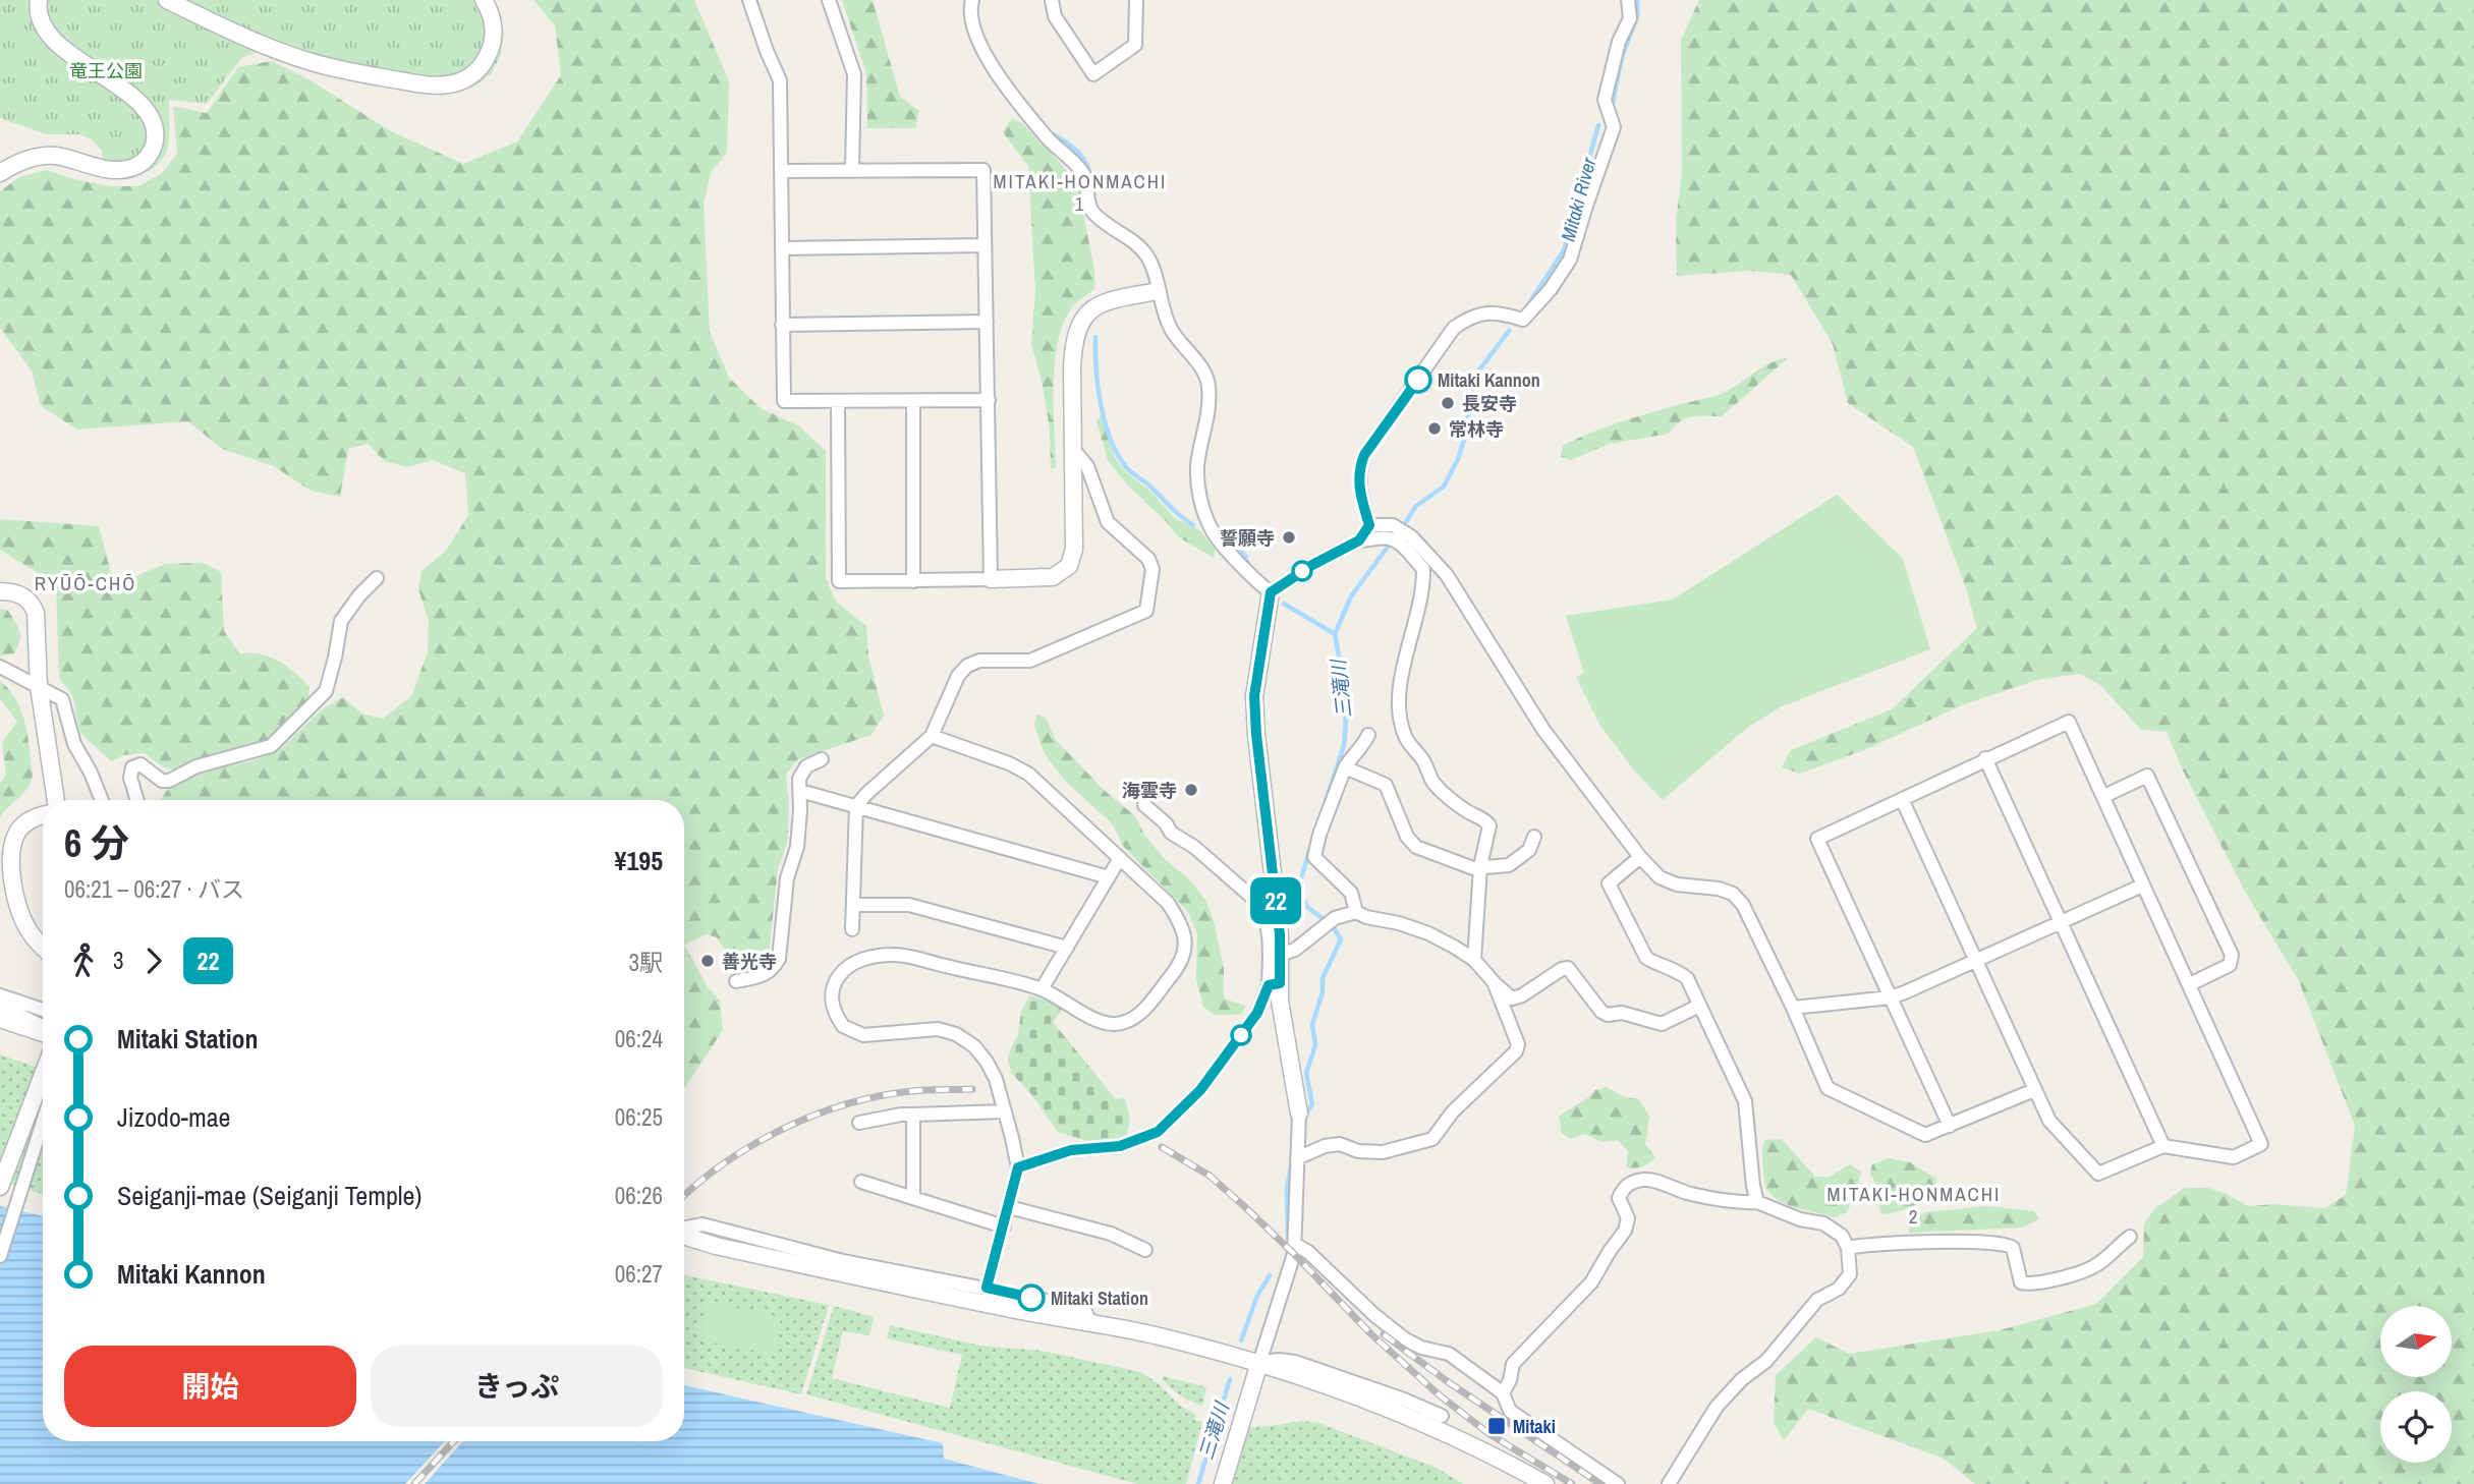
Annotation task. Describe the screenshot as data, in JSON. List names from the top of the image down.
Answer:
{
  "districts": ["MITAKI-HONMACHI 1", "RYŪŌ-CHŌ", "MITAKI-HONMACHI 2"],
  "water": ["Mitaki River", "三滝川"],
  "parks": ["竜王公園"],
  "places": {
    "other": [
      "Mitaki Kannon",
      "長安寺",
      "常林寺",
      "誓願寺",
      "海雲寺",
      "善光寺",
      "Mitaki Station"
    ],
    "transit": ["Mitaki"]
  },
  "lines": ["bus line 22"],
  "north": "right",
  "page": {
    "on_map": "22",
    "heading": ["6 分", "06:21 – 06:27 · バス", "¥195"],
    "legs": ["3", "22", "3駅"],
    "list": [
      {
        "name": "Mitaki Station",
        "value": "06:24"
      },
      {
        "name": "Jizodo-mae",
        "value": "06:25"
      },
      {
        "name": "Seiganji-mae (Seiganji Temple)",
        "value": "06:26"
      },
      {
        "name": "Mitaki Kannon",
        "value": "06:27"
      }
    ],
    "buttons": ["開始", "きっぷ"]
  }
}
